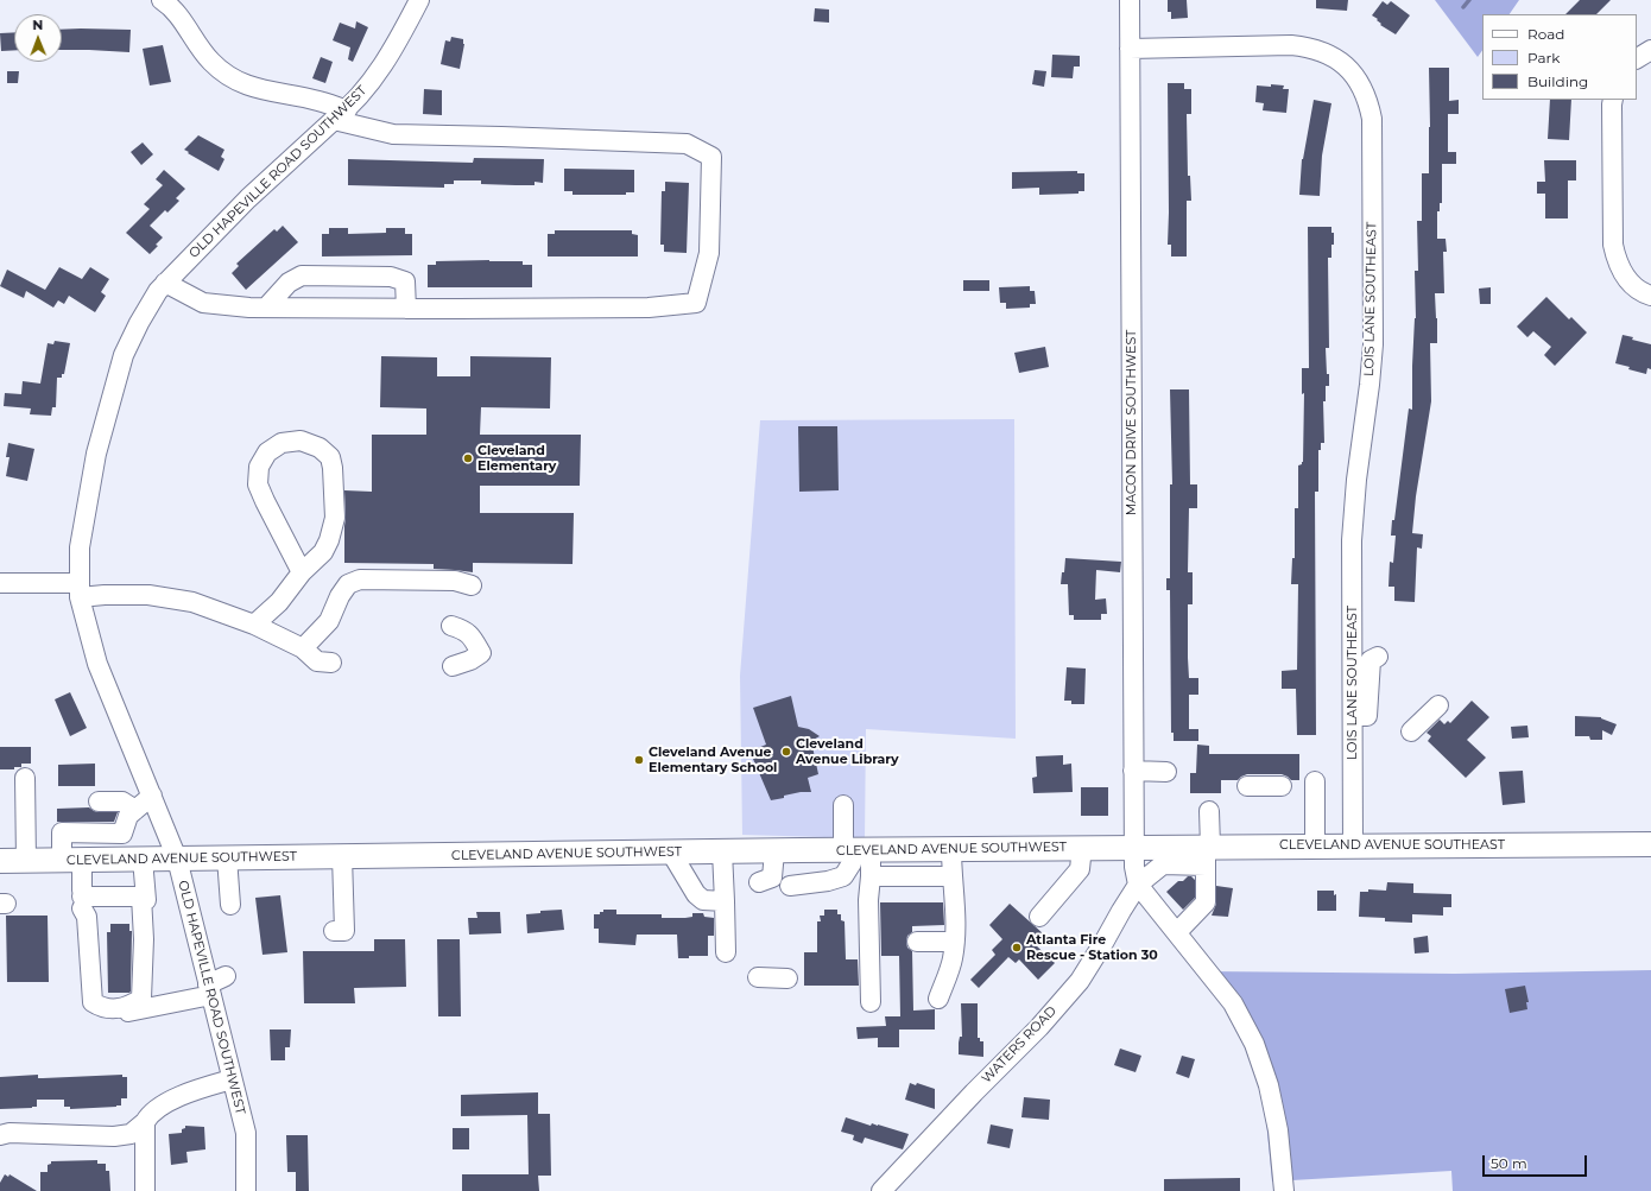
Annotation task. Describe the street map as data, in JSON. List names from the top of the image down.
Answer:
{
  "streets": {
    "main road": ["CLEVELAND AVENUE SOUTHEAST", "CLEVELAND AVENUE SOUTHWEST"],
    "street": [
      "OLD HAPEVILLE ROAD SOUTHWEST",
      "LOIS LANE SOUTHEAST",
      "MACON DRIVE SOUTHWEST",
      "WATERS ROAD"
    ]
  },
  "crossings": [
    ["OLD HAPEVILLE ROAD SOUTHWEST", "CLEVELAND AVENUE SOUTHWEST"],
    ["LOIS LANE SOUTHEAST", "MACON DRIVE SOUTHWEST"],
    ["LOIS LANE SOUTHEAST", "CLEVELAND AVENUE SOUTHEAST"],
    ["MACON DRIVE SOUTHWEST", "CLEVELAND AVENUE SOUTHEAST"],
    ["MACON DRIVE SOUTHWEST", "CLEVELAND AVENUE SOUTHWEST"],
    ["MACON DRIVE SOUTHWEST", "WATERS ROAD"],
    ["CLEVELAND AVENUE SOUTHEAST", "CLEVELAND AVENUE SOUTHWEST"],
    ["CLEVELAND AVENUE SOUTHEAST", "WATERS ROAD"]
  ],
  "places": [
    "Cleveland Elementary",
    "Cleveland Avenue Library",
    "Cleveland Avenue Elementary School",
    "Atlanta Fire Rescue - Station 30"
  ],
  "legend": ["Road", "Park", "Building"],
  "scale_bar": "50 m",
  "north": "top"
}
